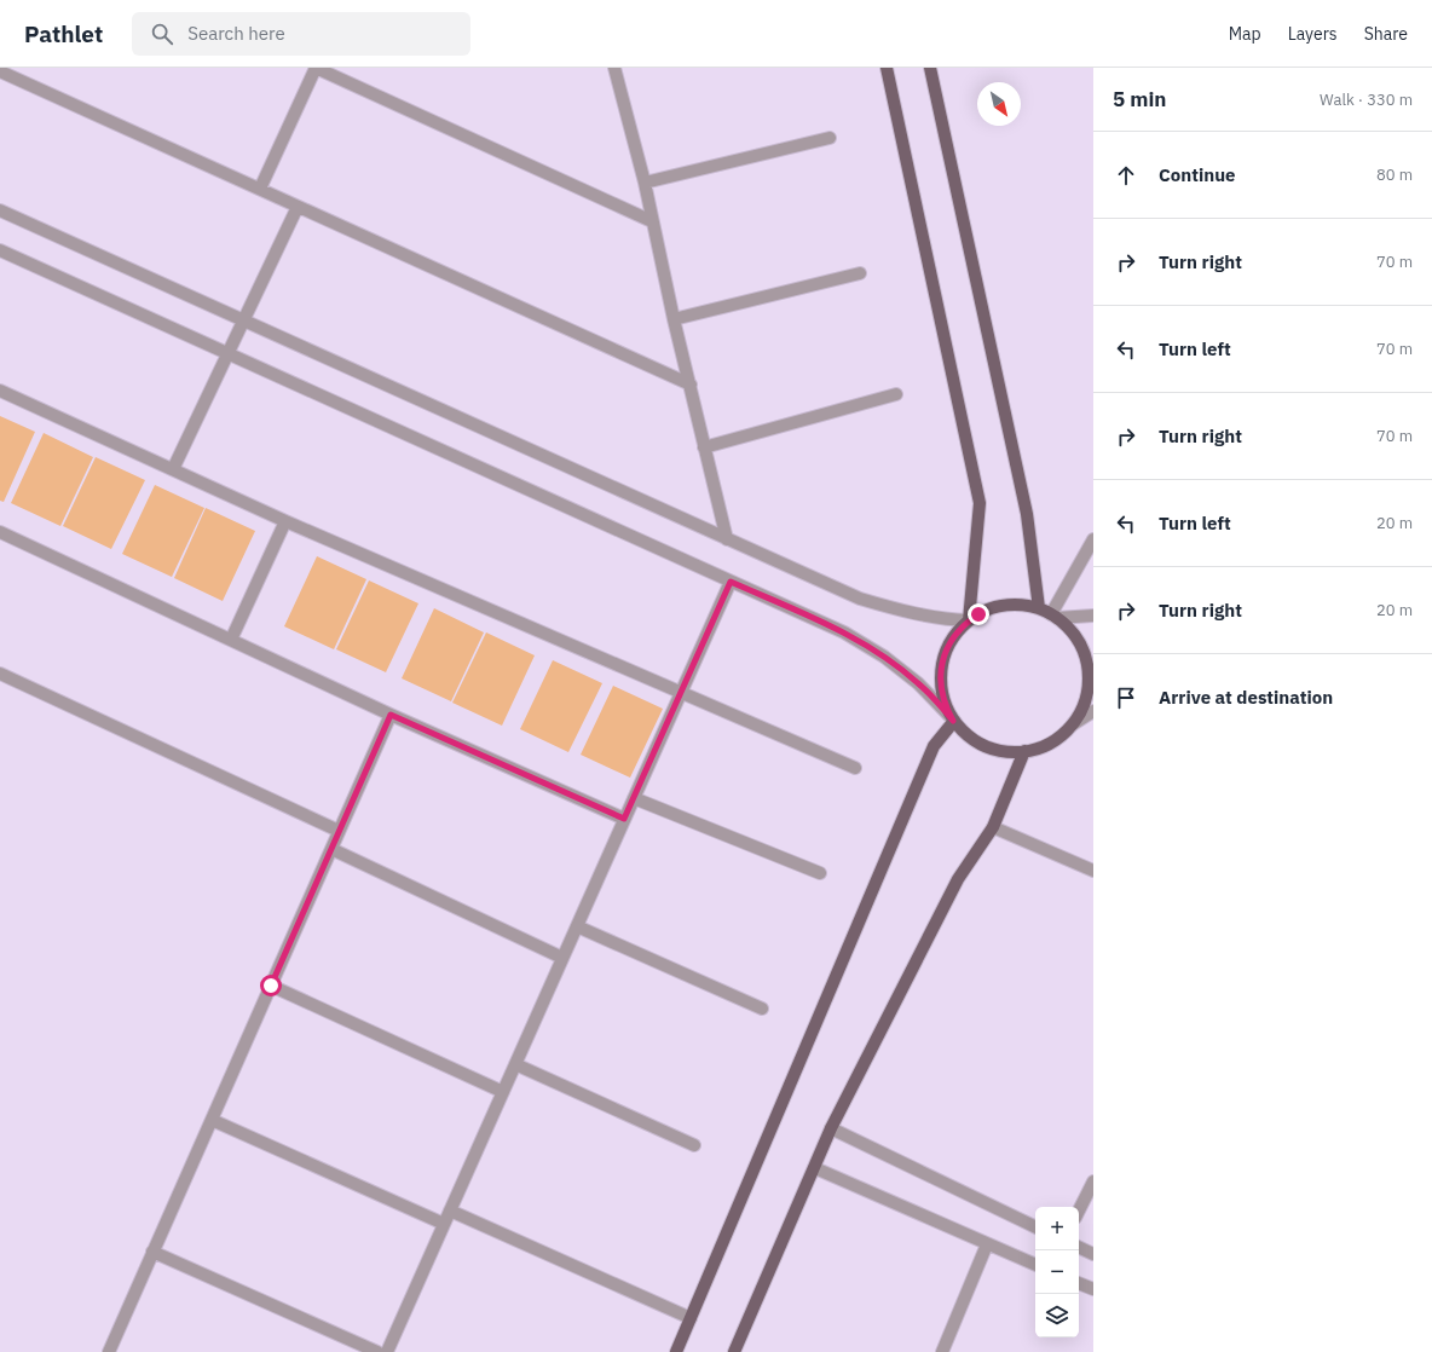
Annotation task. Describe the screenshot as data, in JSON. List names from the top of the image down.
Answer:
{
  "north": "bottom right",
  "page": {
    "header": "Pathlet",
    "search": "Search here",
    "nav": ["Map", "Layers", "Share"],
    "heading": ["5 min", "Walk · 330 m"],
    "list": [
      ["Continue", "80 m"],
      ["Turn right", "70 m"],
      ["Turn left", "70 m"],
      ["Turn right", "70 m"],
      ["Turn left", "20 m"],
      ["Turn right", "20 m"],
      "Arrive at destination"
    ],
    "map_buttons": ["+", "−"]
  }
}
